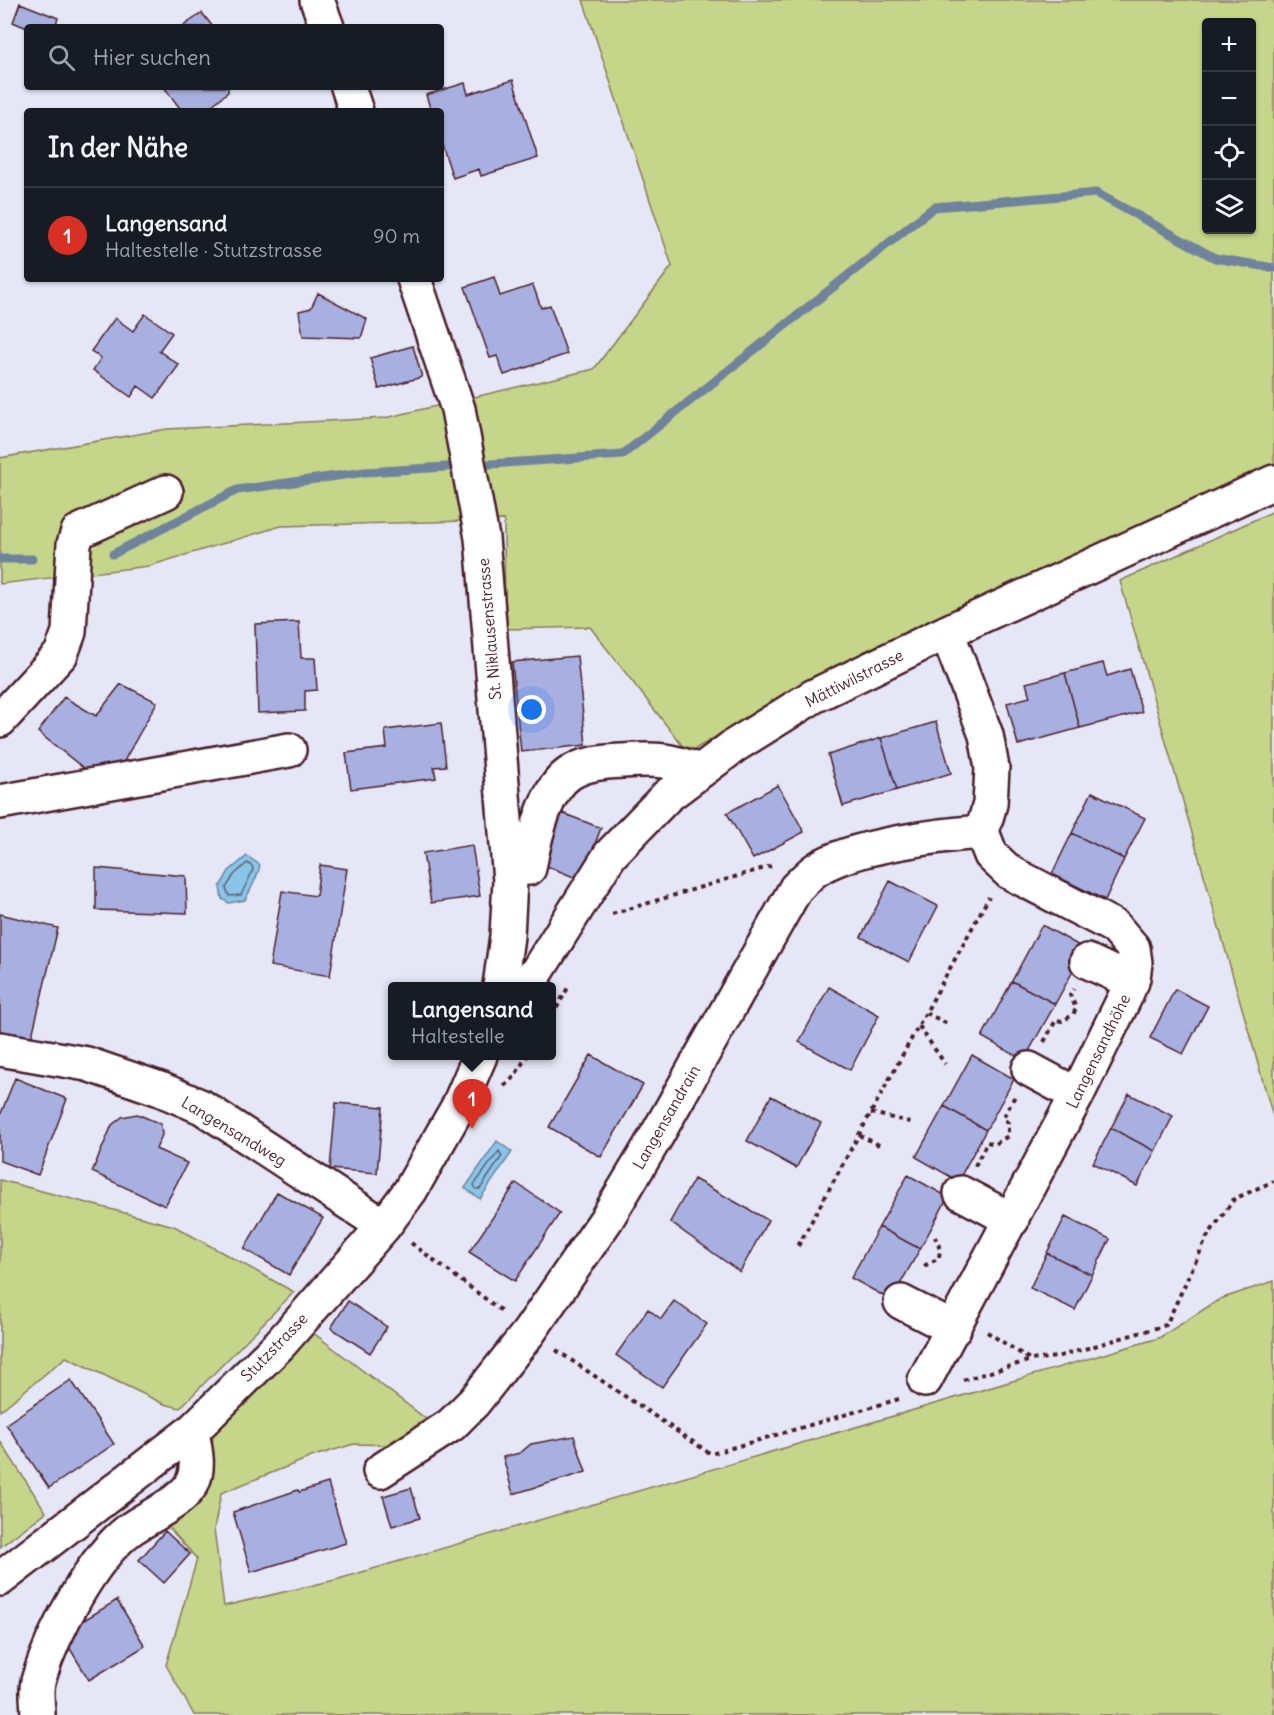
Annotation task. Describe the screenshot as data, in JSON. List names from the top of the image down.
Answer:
{
  "streets": {
    "street": [
      "St. Niklausenstrasse",
      "Mättiwilstrasse",
      "Langensandhöhe",
      "Langensandrain",
      "Langensandweg",
      "Stutzstrasse"
    ]
  },
  "crossings": [
    ["Langensandhöhe", "Langensandrain"],
    ["Langensandweg", "Stutzstrasse"]
  ],
  "page": {
    "map_buttons": ["+", "−"],
    "search": "Hier suchen",
    "heading": "In der Nähe",
    "list": [
      {
        "mark": "1",
        "name": "Langensand",
        "note": "Haltestelle · Stutzstrasse",
        "value": "90 m"
      }
    ],
    "popup": ["Langensand", "Haltestelle"],
    "pins": "1"
  }
}
